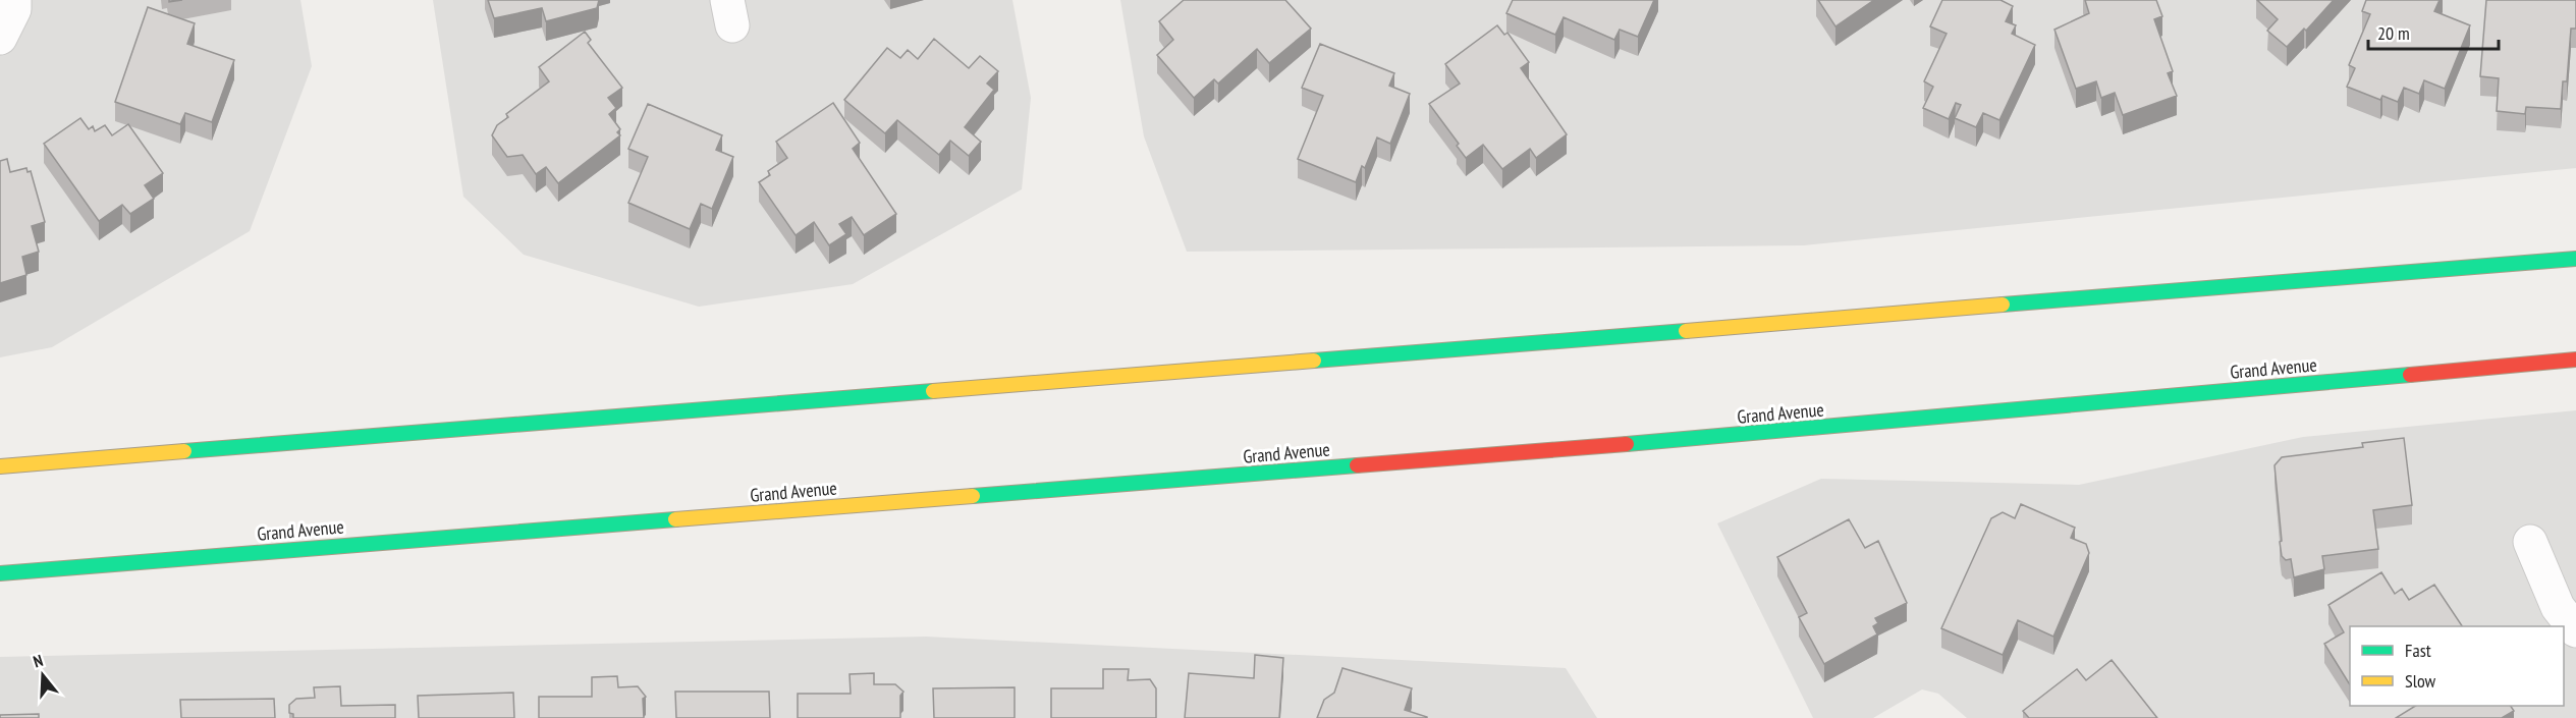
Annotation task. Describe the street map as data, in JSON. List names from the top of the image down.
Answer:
{
  "streets": {
    "main road": ["Grand Avenue"]
  },
  "legend": ["Fast", "Slow"],
  "scale_bar": "20 m",
  "north": "top"
}
